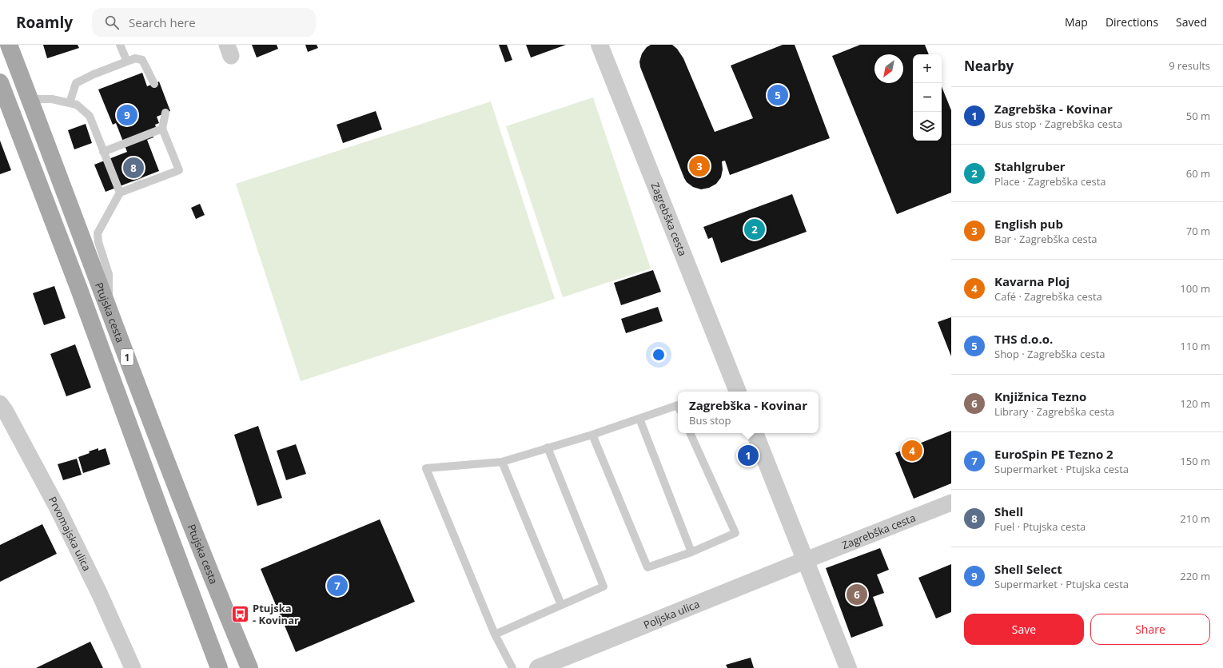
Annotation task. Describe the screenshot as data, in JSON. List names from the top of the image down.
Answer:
{
  "streets": {
    "main road": ["Ptujska cesta", "1"],
    "street": ["Zagrebška cesta", "Prvomajska ulica", "Poljska ulica"]
  },
  "crossings": [
    ["Zagrebška cesta", "Poljska ulica"]
  ],
  "places": {
    "bus stop": ["Ptujska - Kovinar"]
  },
  "north": "bottom left",
  "page": {
    "header": "Roamly",
    "search": "Search here",
    "nav": ["Map", "Directions", "Saved"],
    "heading": ["Nearby", "9 results"],
    "map_buttons": ["+", "−"],
    "pins": [
      "5",
      "9",
      "3",
      "8",
      "2",
      "4",
      "1",
      "7",
      "6"
    ],
    "list": [
      {
        "mark": "1",
        "name": "Zagrebška - Kovinar",
        "note": "Bus stop · Zagrebška cesta",
        "value": "50 m"
      },
      {
        "mark": "2",
        "name": "Stahlgruber",
        "note": "Place · Zagrebška cesta",
        "value": "60 m"
      },
      {
        "mark": "3",
        "name": "English pub",
        "note": "Bar · Zagrebška cesta",
        "value": "70 m"
      },
      {
        "mark": "4",
        "name": "Kavarna Ploj",
        "note": "Café · Zagrebška cesta",
        "value": "100 m"
      },
      {
        "mark": "5",
        "name": "THS d.o.o.",
        "note": "Shop · Zagrebška cesta",
        "value": "110 m"
      },
      {
        "mark": "6",
        "name": "Knjižnica Tezno",
        "note": "Library · Zagrebška cesta",
        "value": "120 m"
      },
      {
        "mark": "7",
        "name": "EuroSpin PE Tezno 2",
        "note": "Supermarket · Ptujska cesta",
        "value": "150 m"
      },
      {
        "mark": "8",
        "name": "Shell",
        "note": "Fuel · Ptujska cesta",
        "value": "210 m"
      },
      {
        "mark": "9",
        "name": "Shell Select",
        "note": "Supermarket · Ptujska cesta",
        "value": "220 m"
      }
    ],
    "popup": ["Zagrebška - Kovinar", "Bus stop"],
    "buttons": ["Save", "Share"]
  }
}
